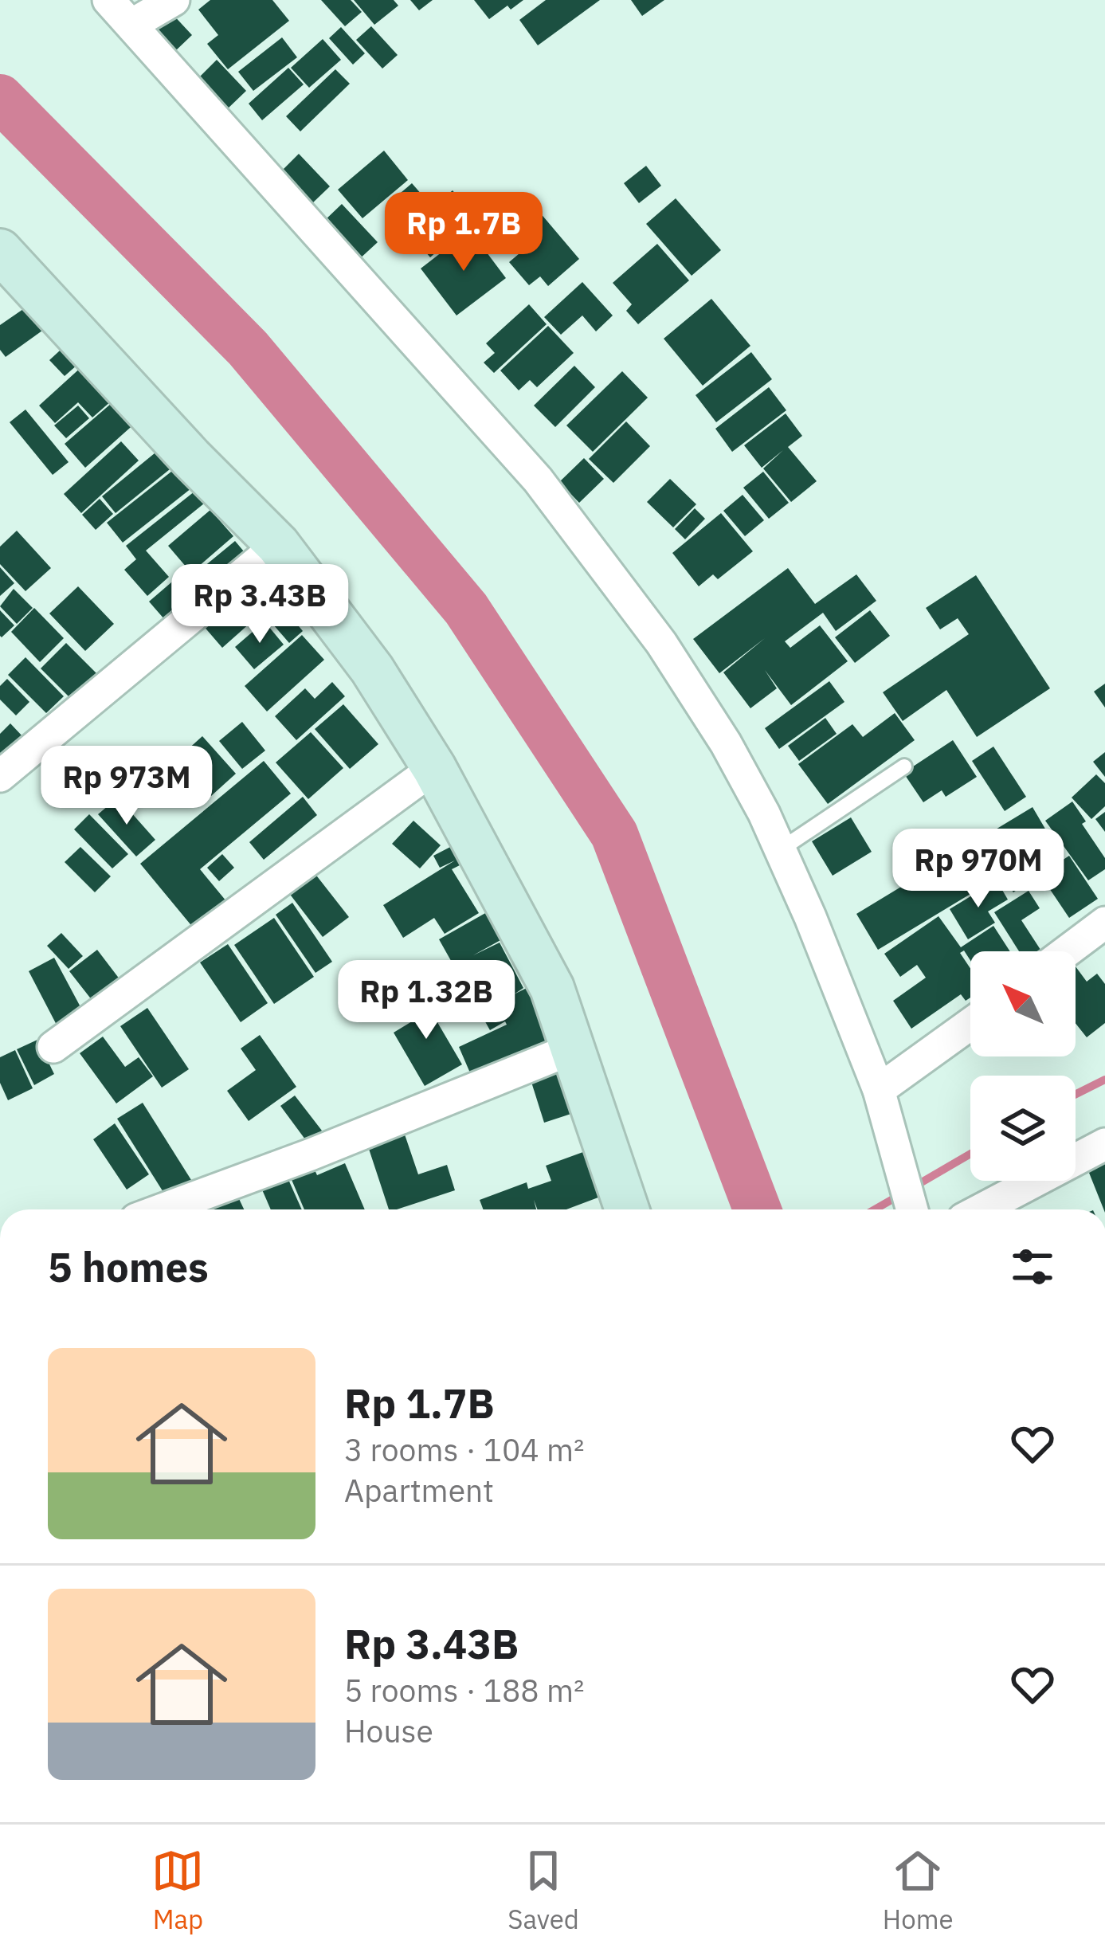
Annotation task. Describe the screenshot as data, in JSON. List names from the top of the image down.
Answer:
{
  "north": "top left",
  "page": {
    "price": [
      "Rp 1.7B",
      "Rp 3.43B",
      "Rp 973M",
      "Rp 970M",
      "Rp 1.32B"
    ],
    "heading": "5 homes",
    "list": [
      {
        "name": "Rp 1.7B",
        "note": "3 rooms · 104 m² · Apartment"
      },
      {
        "name": "Rp 3.43B",
        "note": "5 rooms · 188 m² · House"
      }
    ],
    "tabs": ["Map", "Saved", "Home"]
  }
}
